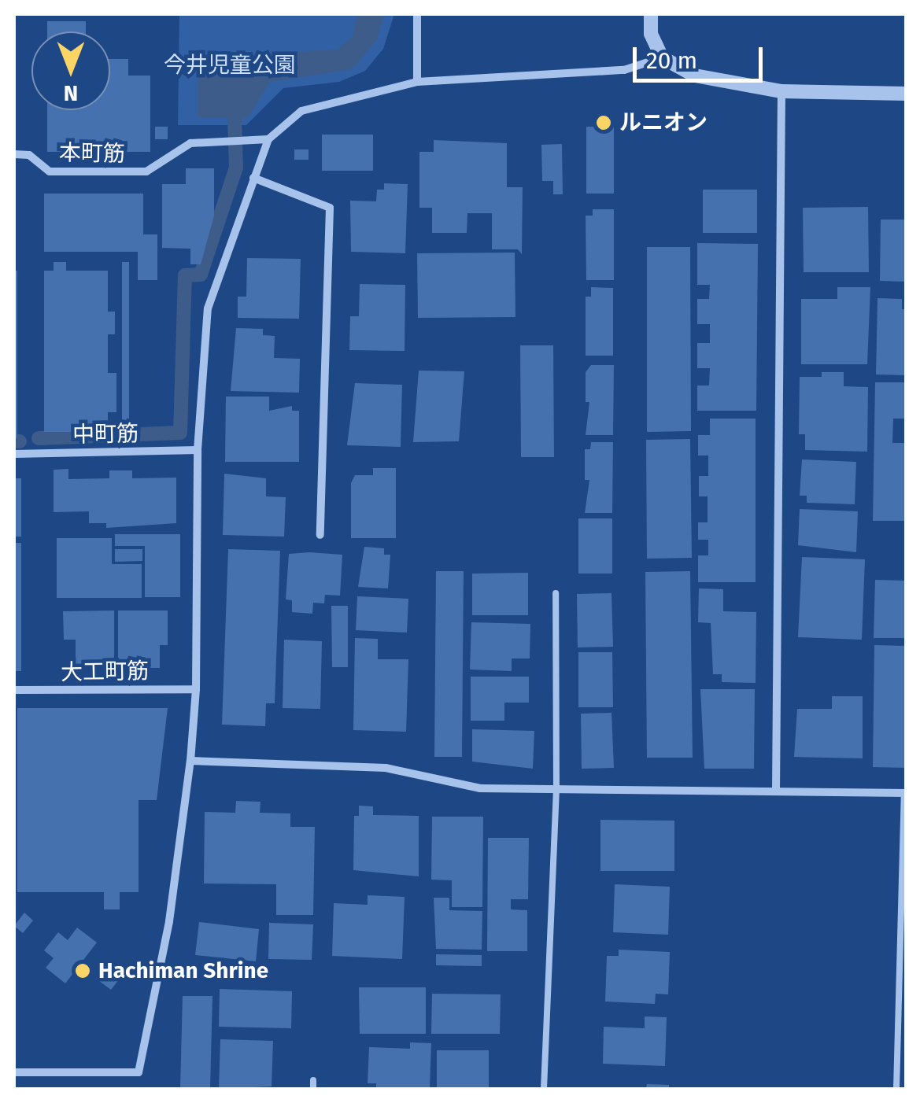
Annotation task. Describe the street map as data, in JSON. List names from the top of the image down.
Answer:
{
  "streets": {
    "street": ["本町筋", "中町筋", "大工町筋"]
  },
  "parks": ["今井児童公園"],
  "places": ["ルニオン", "Hachiman Shrine"],
  "scale_bar": "20 m",
  "north": "bottom"
}
